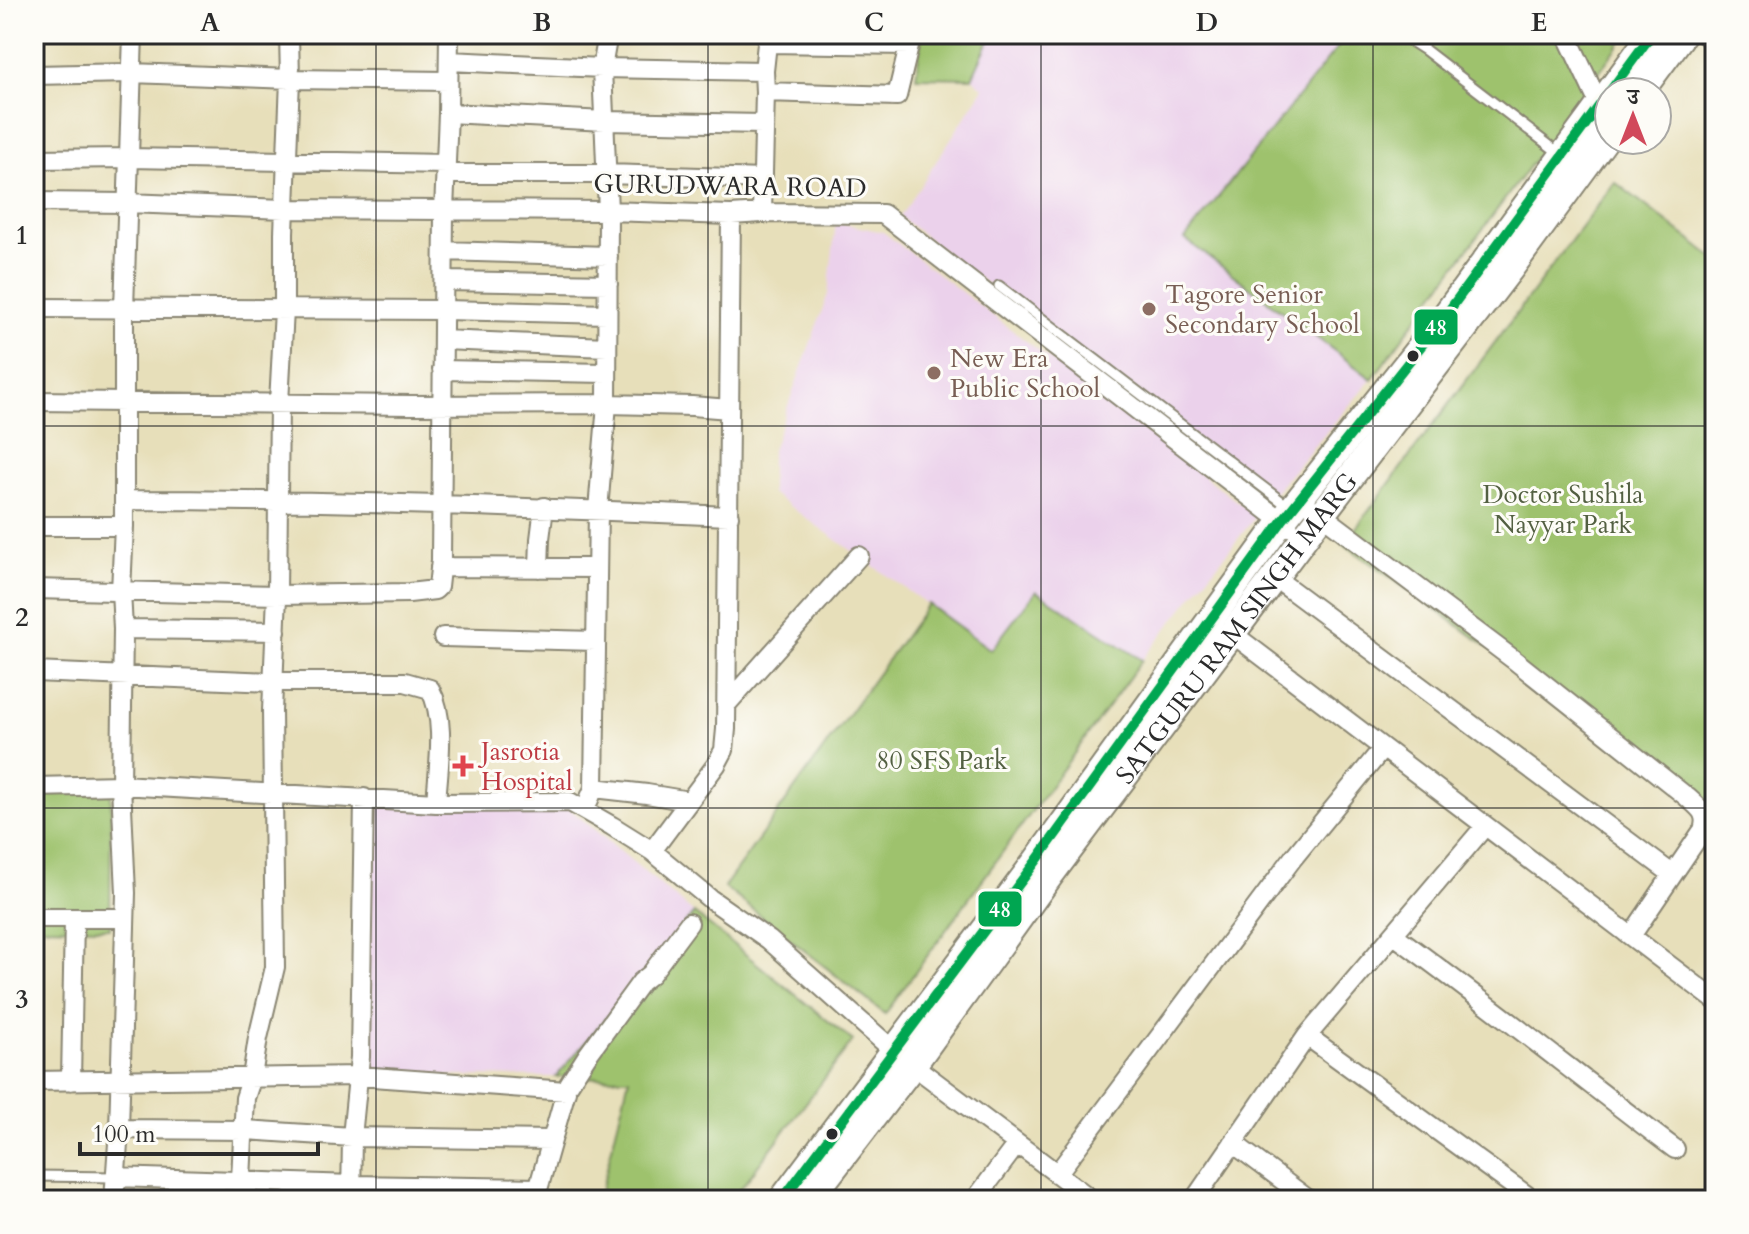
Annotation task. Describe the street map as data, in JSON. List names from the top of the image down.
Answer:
{
  "streets": {
    "main road": ["SATGURU RAM SINGH MARG"],
    "street": ["GURUDWARA ROAD"]
  },
  "crossings": [
    ["GURUDWARA ROAD", "SATGURU RAM SINGH MARG"]
  ],
  "parks": ["Doctor Sushila Nayyar Park", "80 SFS Park"],
  "places": {
    "other": ["Tagore Senior Secondary School", "New Era Public School"],
    "health": ["Jasrotia Hospital"]
  },
  "lines": ["transit line 48"],
  "scale_bar": "100 m",
  "north": "top",
  "grid": {
    "columns": [
      "A",
      "B",
      "C",
      "D",
      "E"
    ],
    "rows": ["1", "2", "3"]
  }
}
